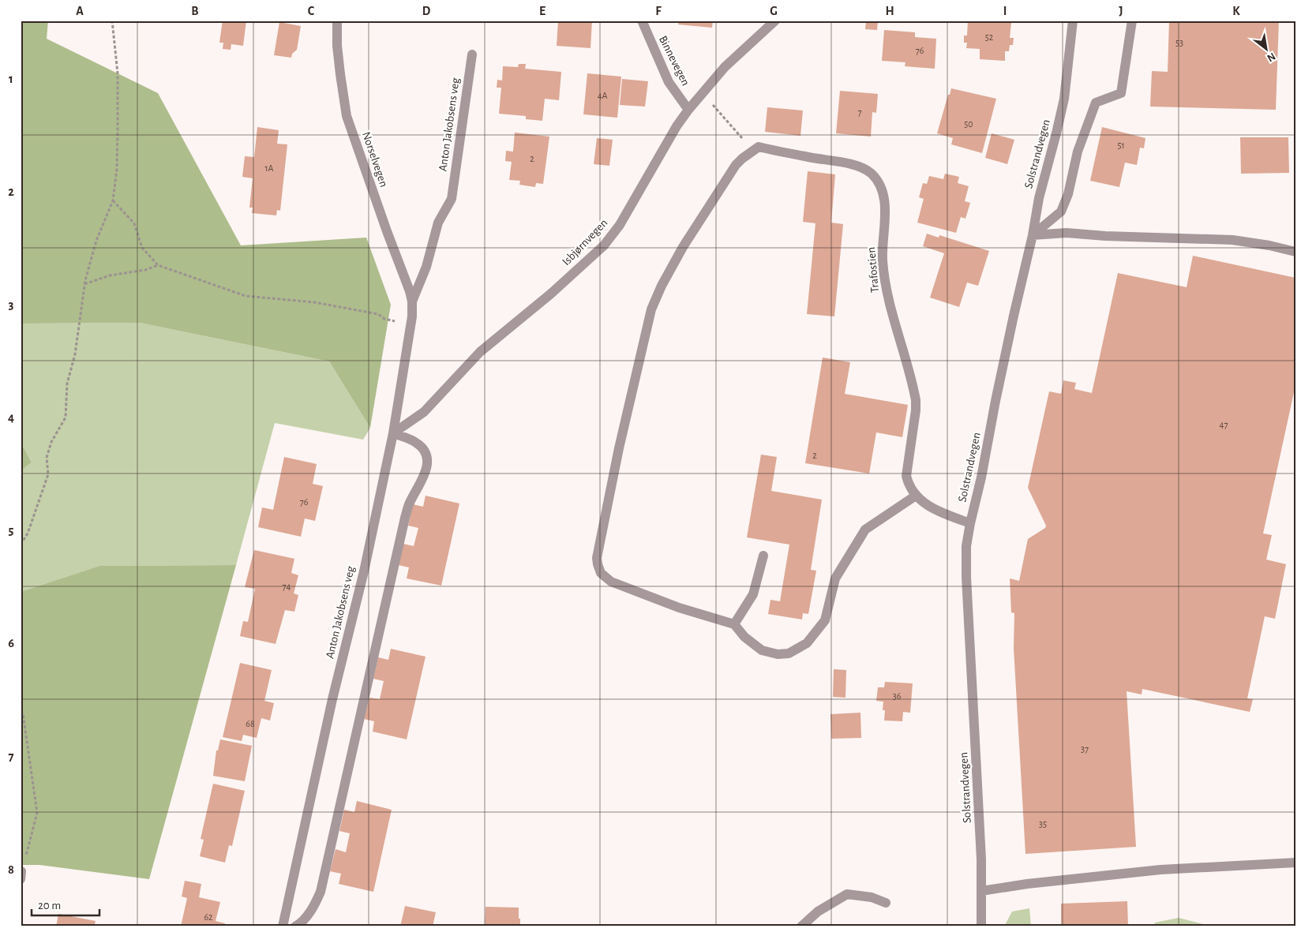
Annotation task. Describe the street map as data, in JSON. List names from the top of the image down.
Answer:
{
  "streets": {
    "street": [
      "Binnevegen",
      "Anton Jakobsens veg",
      "Solstrandvegen",
      "Norselvegen",
      "Isbjørnvegen",
      "Trafostien"
    ]
  },
  "crossings": [
    ["Binnevegen", "Isbjørnvegen"],
    ["Anton Jakobsens veg", "Norselvegen"],
    ["Anton Jakobsens veg", "Isbjørnvegen"],
    ["Solstrandvegen", "Trafostien"]
  ],
  "house_numbers": [
    "52",
    "53",
    "76",
    "4A",
    "7",
    "50",
    "51",
    "2",
    "1A",
    "47",
    "2",
    "76",
    "74",
    "36",
    "68",
    "37",
    "35",
    "62"
  ],
  "scale_bar": "20 m",
  "north": "bottom right",
  "grid": {
    "columns": [
      "A",
      "B",
      "C",
      "D",
      "E",
      "F",
      "G",
      "H",
      "I",
      "J",
      "K"
    ],
    "rows": [
      "1",
      "2",
      "3",
      "4",
      "5",
      "6",
      "7",
      "8"
    ]
  }
}
